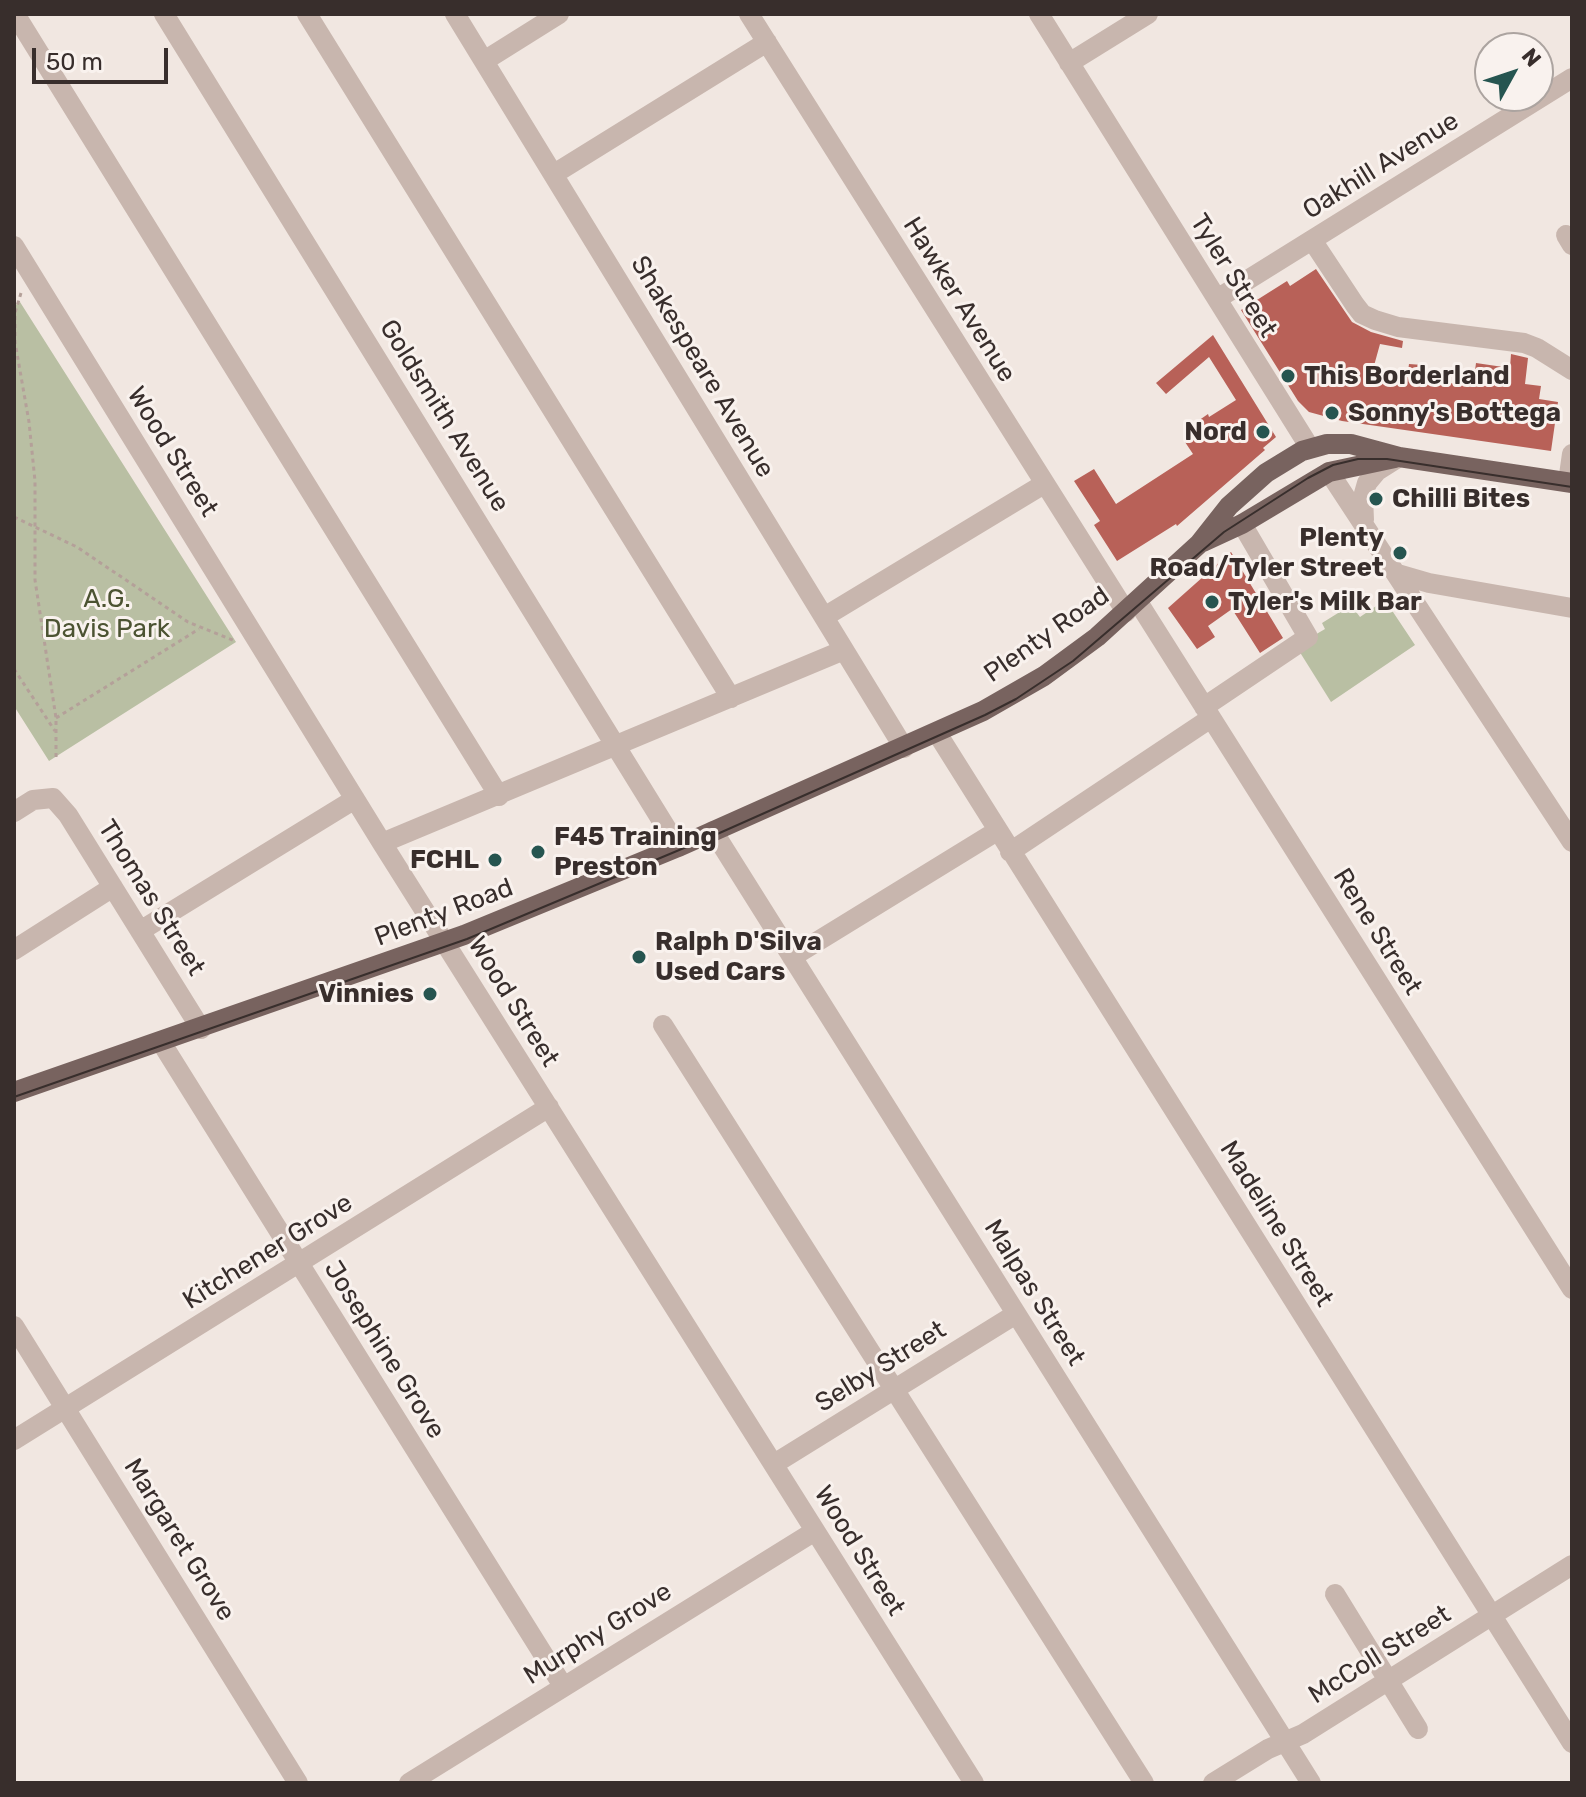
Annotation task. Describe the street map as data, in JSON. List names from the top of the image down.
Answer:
{
  "streets": {
    "main road": ["Tyler Street", "Plenty Road"],
    "street": [
      "Oakhill Avenue",
      "Hawker Avenue",
      "Shakespeare Avenue",
      "Goldsmith Avenue",
      "Wood Street",
      "Thomas Street",
      "Rene Street",
      "Madeline Street",
      "Kitchener Grove",
      "Malpas Street",
      "Josephine Grove",
      "Selby Street",
      "Margaret Grove",
      "Murphy Grove",
      "McColl Street"
    ]
  },
  "crossings": [
    ["Oakhill Avenue", "Tyler Street"],
    ["Tyler Street", "Plenty Road"],
    ["Hawker Avenue", "Plenty Road"],
    ["Hawker Avenue", "Rene Street"],
    ["Shakespeare Avenue", "Plenty Road"],
    ["Goldsmith Avenue", "Plenty Road"],
    ["Wood Street", "Plenty Road"],
    ["Wood Street", "Kitchener Grove"],
    ["Wood Street", "Selby Street"],
    ["Wood Street", "Murphy Grove"],
    ["Plenty Road", "Thomas Street"],
    ["Plenty Road", "Rene Street"],
    ["Plenty Road", "Madeline Street"],
    ["Plenty Road", "Malpas Street"],
    ["Plenty Road", "Josephine Grove"],
    ["Madeline Street", "McColl Street"],
    ["Kitchener Grove", "Josephine Grove"],
    ["Kitchener Grove", "Margaret Grove"],
    ["Malpas Street", "Selby Street"],
    ["Malpas Street", "McColl Street"],
    ["Josephine Grove", "Murphy Grove"]
  ],
  "parks": ["A.G. Davis Park"],
  "places": [
    "This Borderland",
    "Sonny's Bottega",
    "Nord",
    "Chilli Bites",
    "Plenty Road/Tyler Street",
    "Tyler's Milk Bar",
    "F45 Training Preston",
    "FCHL",
    "Ralph D'Silva Used Cars",
    "Vinnies"
  ],
  "scale_bar": "50 m",
  "north": "top right"
}
